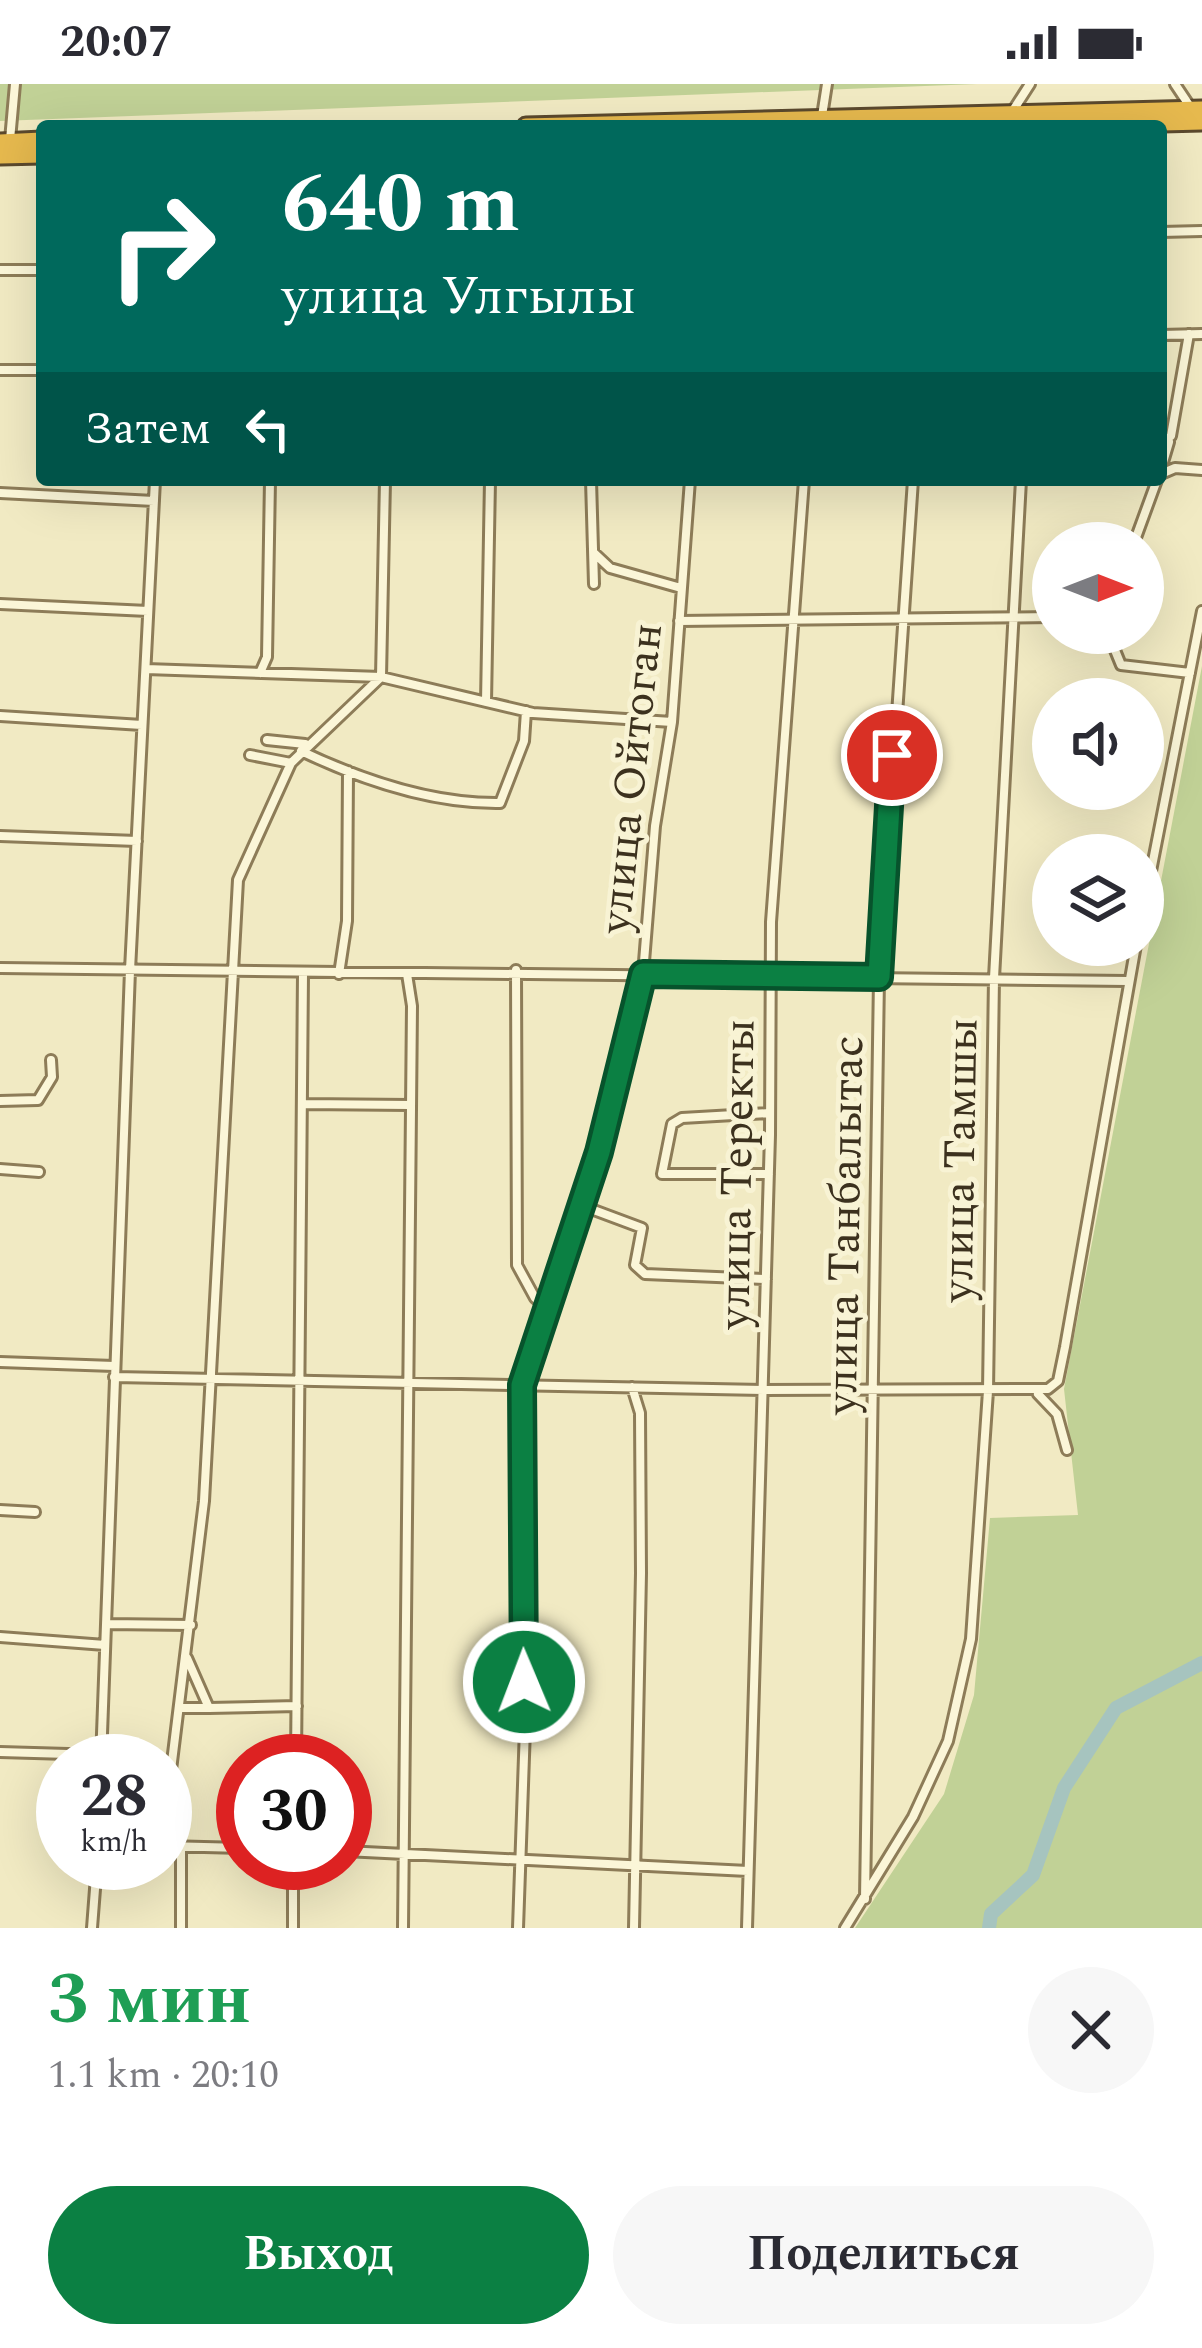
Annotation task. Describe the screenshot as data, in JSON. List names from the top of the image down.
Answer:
{
  "streets": {
    "street": [
      "улица Ойтоган",
      "улица Тамшы",
      "улица Теректы",
      "улица Танбалытас"
    ]
  },
  "crossings": [
    ["улица Тамшы", "улица Танбалытас"]
  ],
  "north": "right",
  "page": {
    "status": "20:07",
    "turn": ["640 m", "улица Улгылы"],
    "then": "Затем",
    "speed": "28 km/h",
    "limit": "30",
    "heading": ["3 мин", "1.1 km · 20:10"],
    "buttons": ["Выход", "Поделиться"]
  }
}
